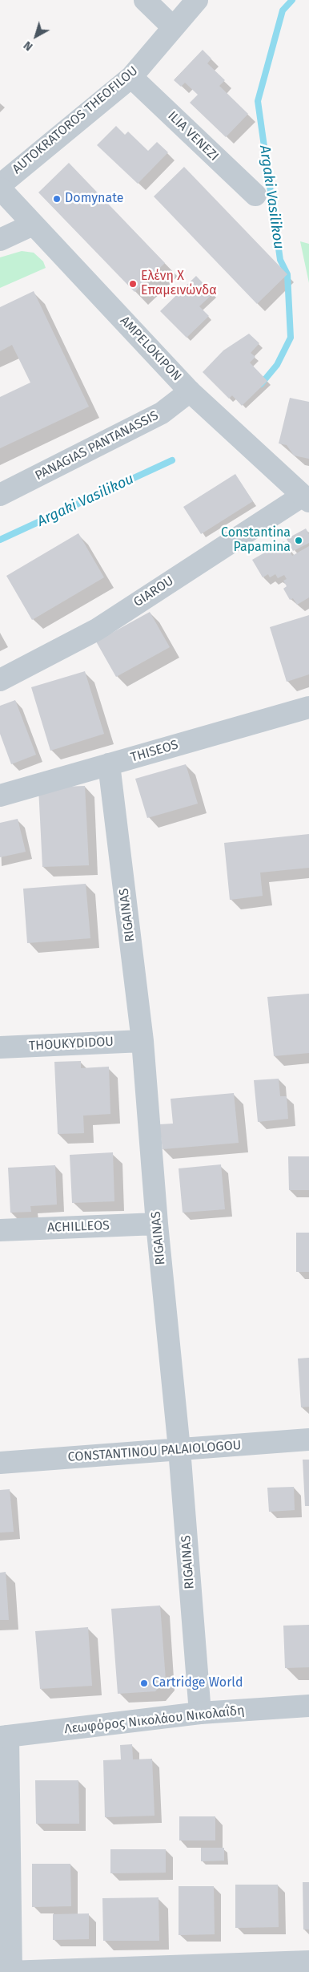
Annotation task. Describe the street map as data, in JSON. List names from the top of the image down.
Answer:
{
  "streets": {
    "street": [
      "AUTOKRATOROS THEOFILOU",
      "ILIA VENEZI",
      "AMPELOKIPON",
      "PANAGIAS PANTANASSIS",
      "GIAROU",
      "THISEOS",
      "RIGAINAS",
      "THOUKYDIDOU",
      "ACHILLEOS",
      "CONSTANTINOU PALAIOLOGOU",
      "Λεωφόρος Νικολάου Νικολαΐδη"
    ]
  },
  "crossings": [
    ["AUTOKRATOROS THEOFILOU", "ILIA VENEZI"],
    ["AMPELOKIPON", "PANAGIAS PANTANASSIS"],
    ["AMPELOKIPON", "GIAROU"],
    ["THISEOS", "RIGAINAS"],
    ["RIGAINAS", "THOUKYDIDOU"],
    ["RIGAINAS", "ACHILLEOS"],
    ["RIGAINAS", "CONSTANTINOU PALAIOLOGOU"],
    ["RIGAINAS", "Λεωφόρος Νικολάου Νικολαΐδη"]
  ],
  "water": ["Argaki Vasilikou"],
  "places": [
    "Domynate",
    "Ελένη Χ Επαμεινώνδα",
    "Constantina Papamina",
    "Cartridge World"
  ],
  "north": "bottom left"
}
